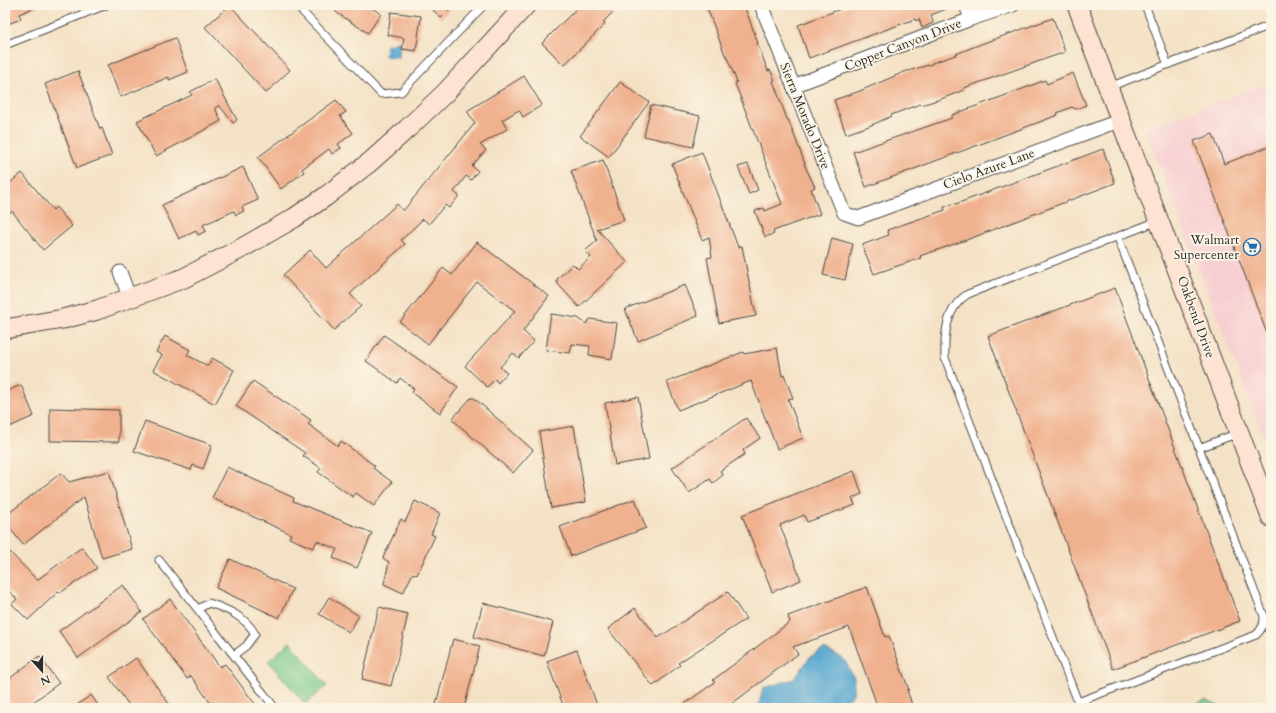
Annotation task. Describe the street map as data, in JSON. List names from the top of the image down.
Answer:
{
  "streets": {
    "main road": ["Oakbend Drive"],
    "street": ["Copper Canyon Drive", "Sierra Morado Drive", "Cielo Azure Lane"]
  },
  "crossings": [
    ["Copper Canyon Drive", "Sierra Morado Drive"],
    ["Sierra Morado Drive", "Cielo Azure Lane"],
    ["Cielo Azure Lane", "Oakbend Drive"]
  ],
  "places": {
    "supermarket": ["Walmart Supercenter"]
  },
  "north": "bottom"
}
